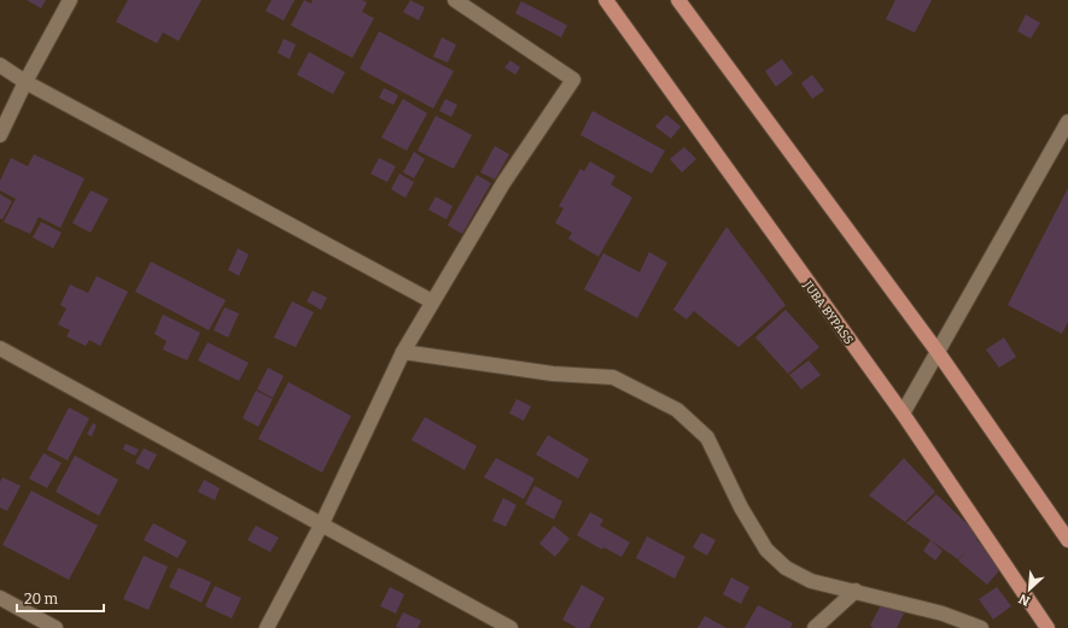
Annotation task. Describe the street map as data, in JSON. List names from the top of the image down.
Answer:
{
  "streets": {
    "main road": ["JUBA BYPASS"]
  },
  "scale_bar": "20 m",
  "north": "bottom left"
}
